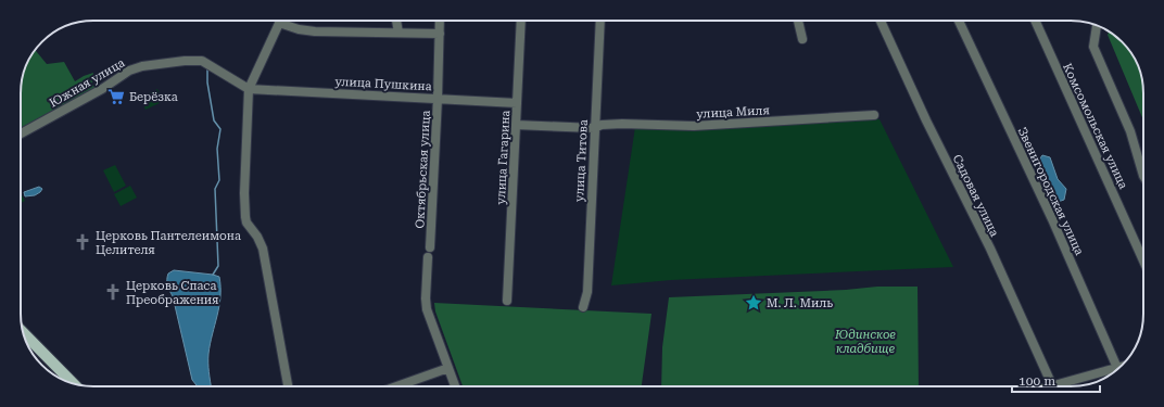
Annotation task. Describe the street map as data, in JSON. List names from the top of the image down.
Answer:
{
  "streets": {
    "street": [
      "Южная улица",
      "улица Пушкина",
      "улица Миля",
      "Комсомольская улица",
      "улица Гагарина",
      "улица Титова",
      "Октябрьская улица",
      "Звенигородская улица",
      "Садовая улица"
    ]
  },
  "crossings": [
    ["Южная улица", "улица Пушкина"],
    ["улица Пушкина", "улица Гагарина"],
    ["улица Пушкина", "Октябрьская улица"],
    ["улица Миля", "улица Титова"]
  ],
  "parks": ["Юдинское кладбище"],
  "places": {
    "supermarket": ["Берёзка"],
    "church": ["Церковь Пантелеимона Целителя", "Церковь Спаса Преображения"],
    "place": ["М. Л. Миль"]
  },
  "scale_bar": "100 m"
}
